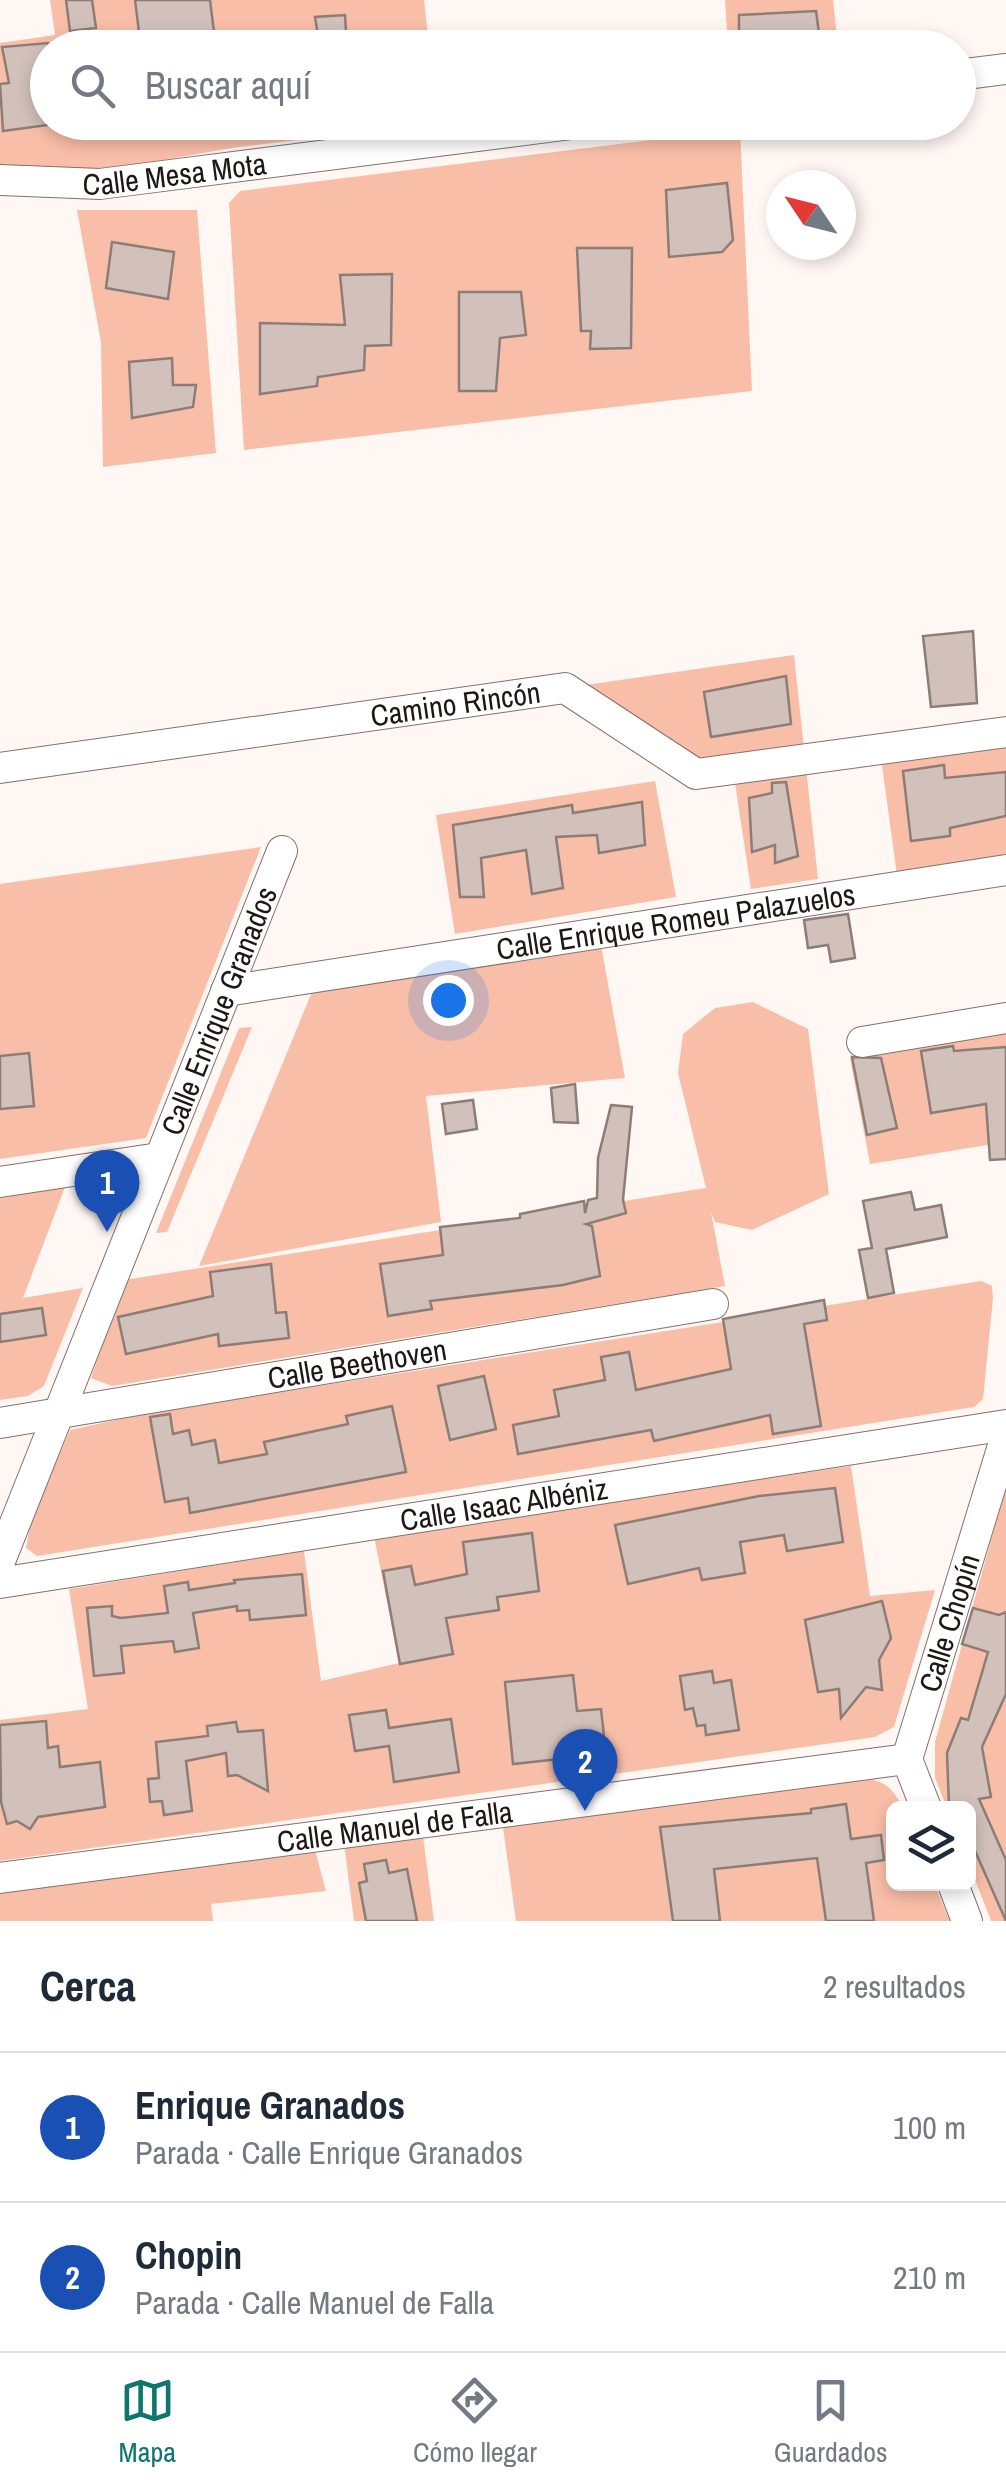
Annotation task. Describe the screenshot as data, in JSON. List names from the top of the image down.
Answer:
{
  "streets": {
    "street": [
      "Calle Mesa Mota",
      "Camino Rincón",
      "Calle Enrique Romeu Palazuelos",
      "Calle Enrique Granados",
      "Calle Beethoven",
      "Calle Isaac Albéniz",
      "Calle Chopín",
      "Calle Manuel de Falla"
    ]
  },
  "crossings": [
    ["Calle Enrique Romeu Palazuelos", "Calle Enrique Granados"],
    ["Calle Enrique Granados", "Calle Beethoven"],
    ["Calle Chopín", "Calle Manuel de Falla"]
  ],
  "north": "top left",
  "page": {
    "search": "Buscar aquí",
    "pins": ["1", "2"],
    "heading": ["Cerca", "2 resultados"],
    "list": [
      {
        "mark": "1",
        "name": "Enrique Granados",
        "note": "Parada · Calle Enrique Granados",
        "value": "100 m"
      },
      {
        "mark": "2",
        "name": "Chopin",
        "note": "Parada · Calle Manuel de Falla",
        "value": "210 m"
      }
    ],
    "nav": ["Mapa", "Cómo llegar", "Guardados"]
  }
}
